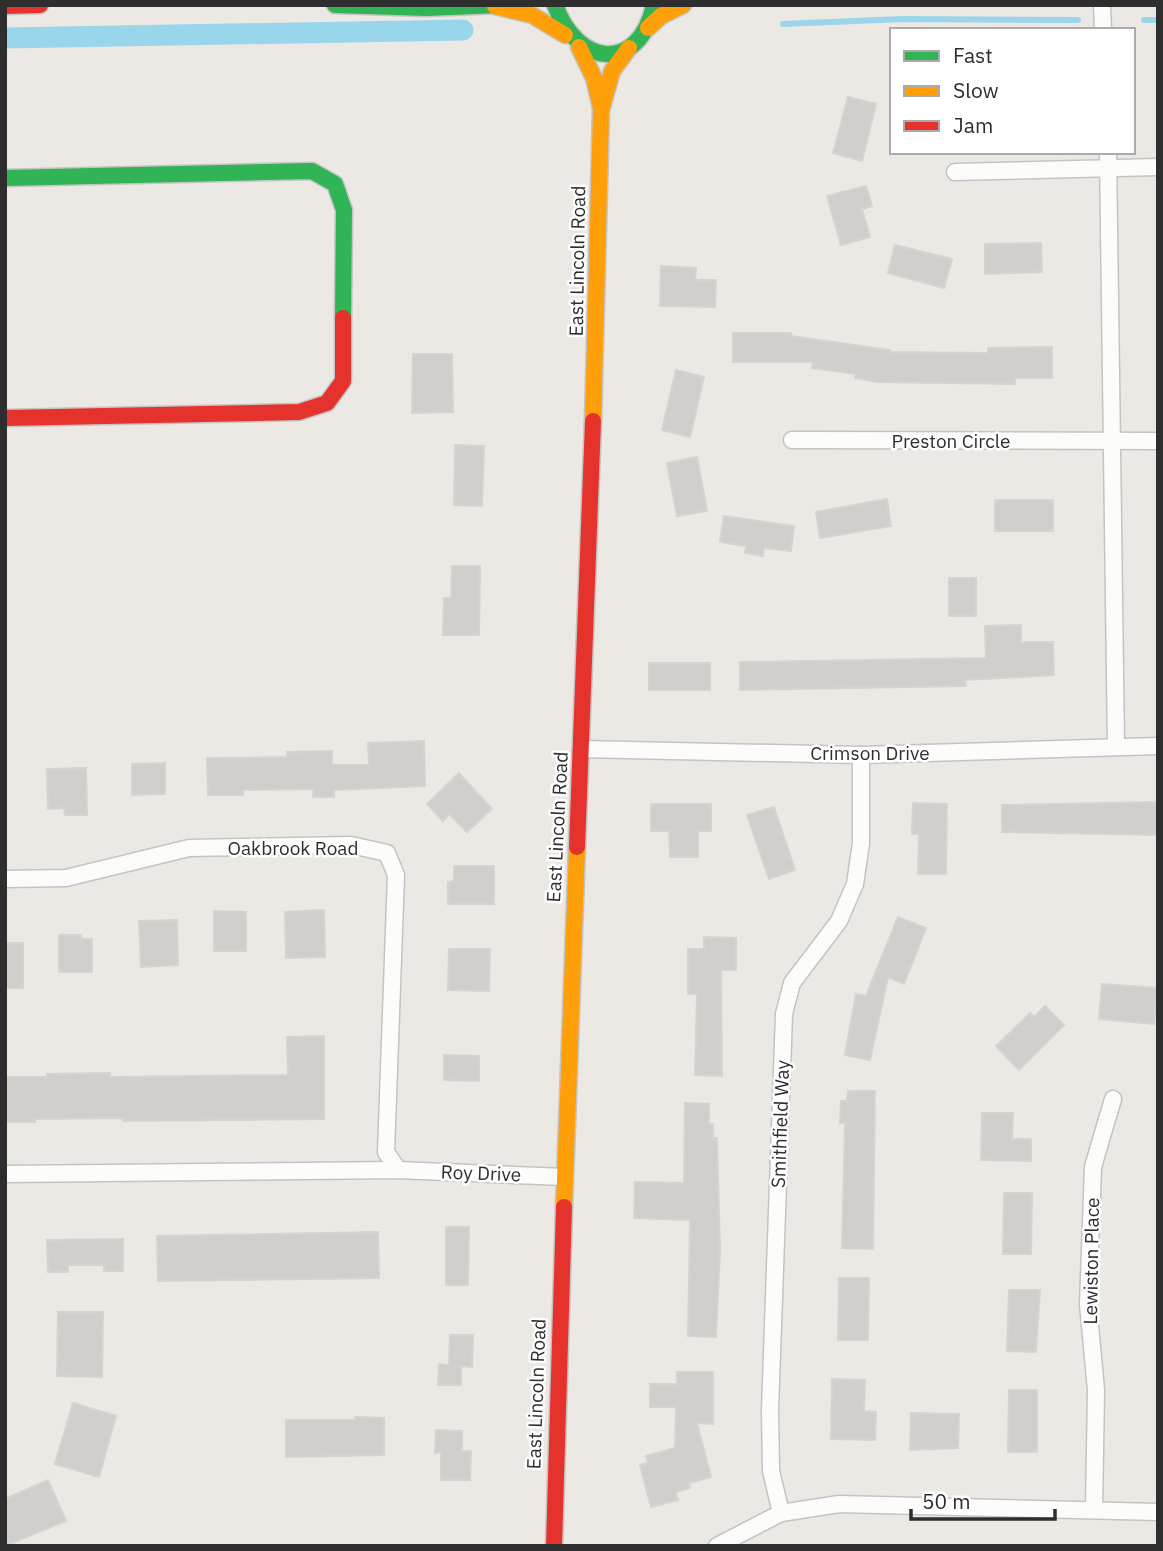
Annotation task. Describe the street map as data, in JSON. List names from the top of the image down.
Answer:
{
  "streets": {
    "main road": ["East Lincoln Road"],
    "street": [
      "Preston Circle",
      "Crimson Drive",
      "Oakbrook Road",
      "Smithfield Way",
      "Roy Drive",
      "Lewiston Place"
    ]
  },
  "crossings": [
    ["East Lincoln Road", "Crimson Drive"],
    ["East Lincoln Road", "Roy Drive"],
    ["Crimson Drive", "Smithfield Way"],
    ["Oakbrook Road", "Roy Drive"]
  ],
  "legend": ["Fast", "Slow", "Jam"],
  "scale_bar": "50 m"
}
